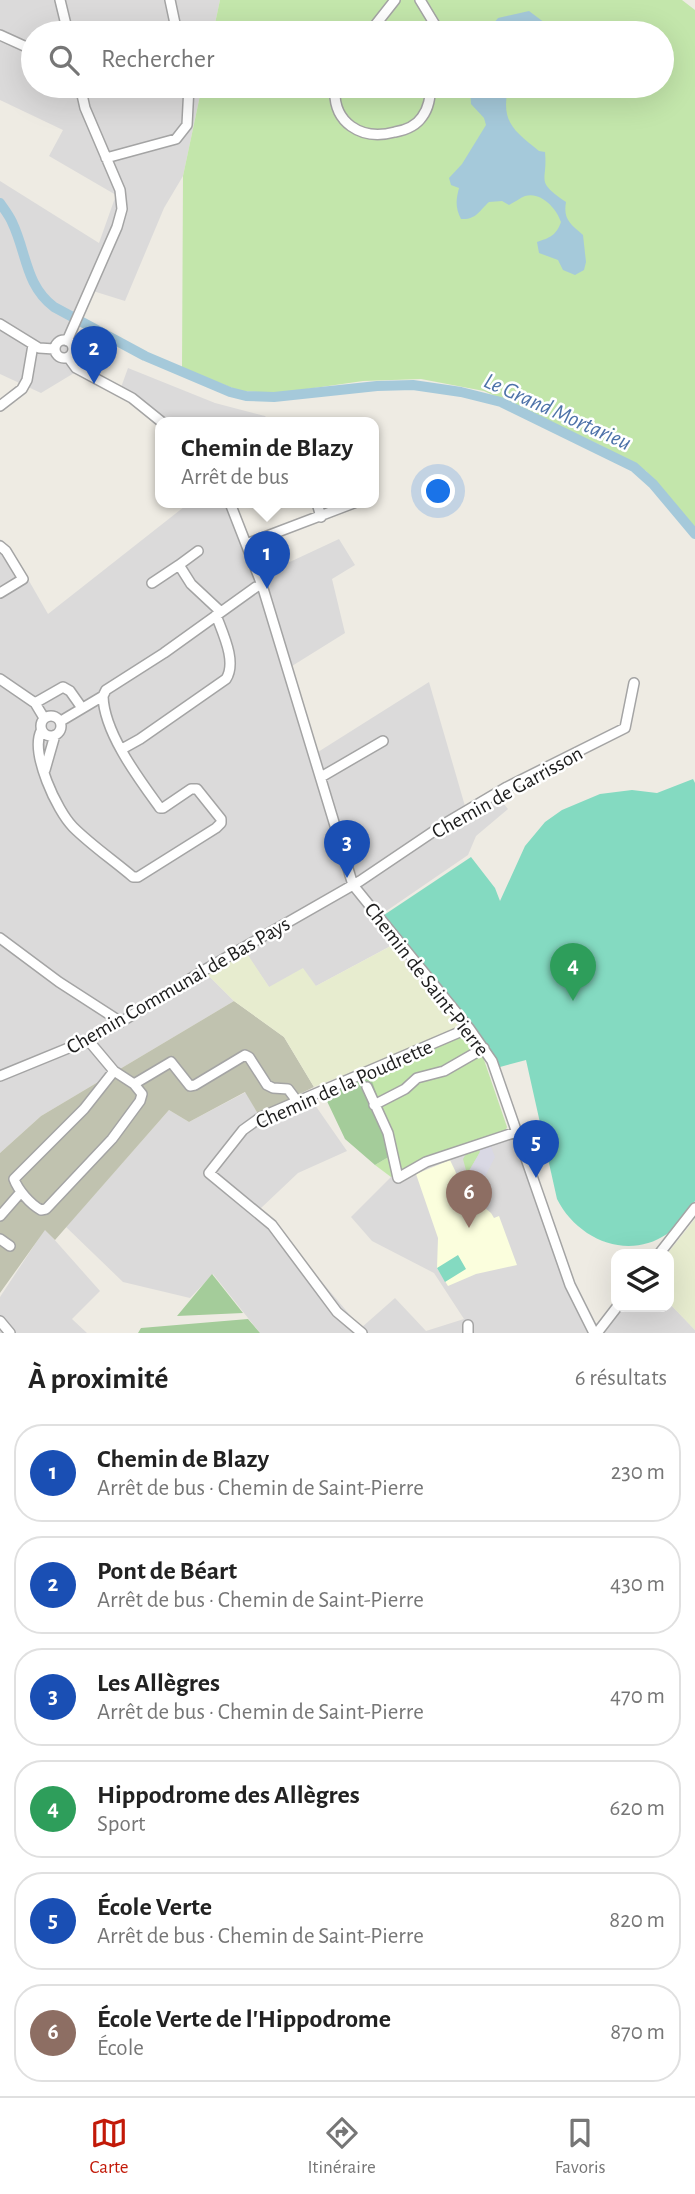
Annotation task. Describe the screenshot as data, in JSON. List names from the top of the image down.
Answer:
{
  "streets": {
    "street": [
      "Chemin de Garrisson",
      "Chemin de Saint-Pierre",
      "Chemin Communal de Bas Pays",
      "Chemin de la Poudrette"
    ]
  },
  "crossings": [
    ["Chemin de Garrisson", "Chemin de Saint-Pierre"],
    ["Chemin de Garrisson", "Chemin Communal de Bas Pays"],
    ["Chemin de Saint-Pierre", "Chemin Communal de Bas Pays"],
    ["Chemin de Saint-Pierre", "Chemin de la Poudrette"]
  ],
  "water": ["Le Grand Mortarieu"],
  "page": {
    "search": "Rechercher",
    "pins": [
      "2",
      "1",
      "3",
      "4",
      "5",
      "6"
    ],
    "popup": ["Chemin de Blazy", "Arrêt de bus"],
    "heading": ["À proximité", "6 résultats"],
    "list": [
      {
        "mark": "1",
        "name": "Chemin de Blazy",
        "note": "Arrêt de bus · Chemin de Saint-Pierre",
        "value": "230 m"
      },
      {
        "mark": "2",
        "name": "Pont de Béart",
        "note": "Arrêt de bus · Chemin de Saint-Pierre",
        "value": "430 m"
      },
      {
        "mark": "3",
        "name": "Les Allègres",
        "note": "Arrêt de bus · Chemin de Saint-Pierre",
        "value": "470 m"
      },
      {
        "mark": "4",
        "name": "Hippodrome des Allègres",
        "note": "Sport",
        "value": "620 m"
      },
      {
        "mark": "5",
        "name": "École Verte",
        "note": "Arrêt de bus · Chemin de Saint-Pierre",
        "value": "820 m"
      },
      {
        "mark": "6",
        "name": "École Verte de l'Hippodrome",
        "note": "École",
        "value": "870 m"
      }
    ],
    "nav": ["Carte", "Itinéraire", "Favoris"]
  }
}
